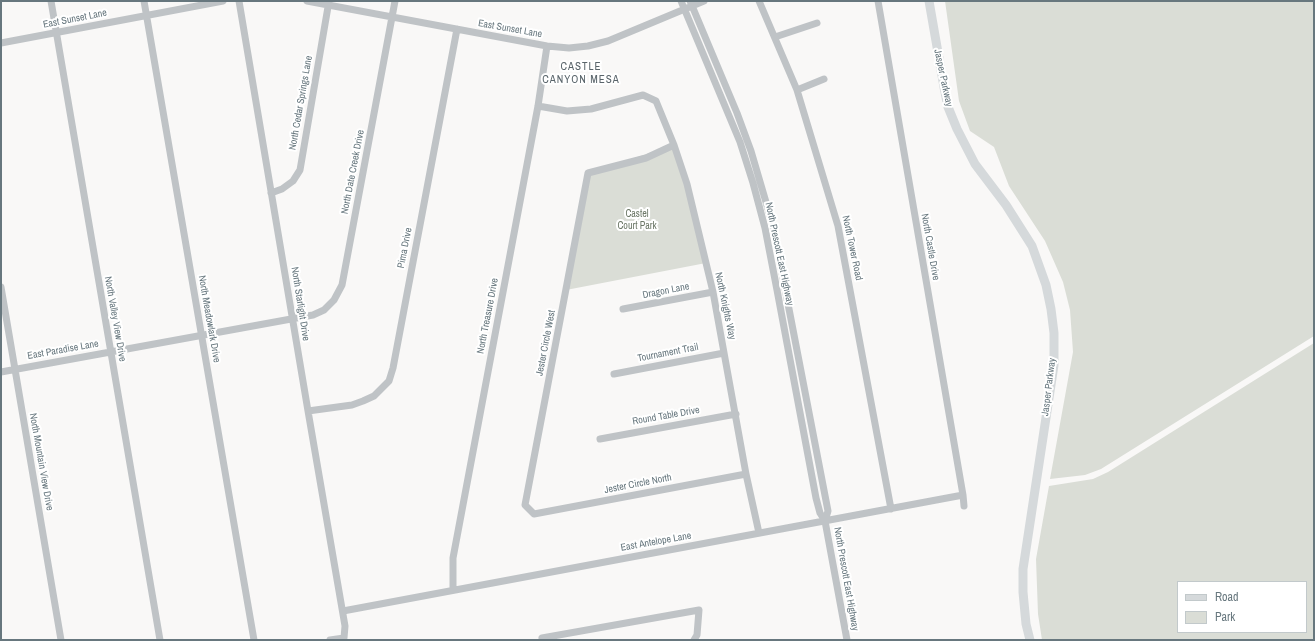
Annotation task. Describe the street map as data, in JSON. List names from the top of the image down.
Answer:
{
  "streets": {
    "main road": ["Jasper Parkway"],
    "street": [
      "East Sunset Lane",
      "North Cedar Springs Lane",
      "North Date Creek Drive",
      "North Castle Drive",
      "Pima Drive",
      "North Tower Road",
      "North Prescott East Highway",
      "Dragon Lane",
      "North Starlight Drive",
      "North Knights Way",
      "North Treasure Drive",
      "North Valley View Drive",
      "North Meadowlark Drive",
      "Jester Circle West",
      "East Paradise Lane",
      "Tournament Trail",
      "Round Table Drive",
      "North Mountain View Drive",
      "Jester Circle North",
      "East Antelope Lane"
    ]
  },
  "crossings": [
    ["East Sunset Lane", "North Cedar Springs Lane"],
    ["East Sunset Lane", "North Date Creek Drive"],
    ["East Sunset Lane", "Pima Drive"],
    ["East Sunset Lane", "North Prescott East Highway"],
    ["East Sunset Lane", "North Treasure Drive"],
    ["East Sunset Lane", "North Valley View Drive"],
    ["East Sunset Lane", "North Meadowlark Drive"],
    ["North Cedar Springs Lane", "North Starlight Drive"],
    ["North Date Creek Drive", "North Starlight Drive"],
    ["North Date Creek Drive", "East Paradise Lane"],
    ["North Castle Drive", "East Antelope Lane"],
    ["Pima Drive", "North Starlight Drive"],
    ["North Tower Road", "East Antelope Lane"],
    ["North Prescott East Highway", "East Antelope Lane"],
    ["Dragon Lane", "North Knights Way"],
    ["North Starlight Drive", "East Paradise Lane"],
    ["North Starlight Drive", "East Antelope Lane"],
    ["North Knights Way", "North Treasure Drive"],
    ["North Knights Way", "Jester Circle West"],
    ["North Knights Way", "Tournament Trail"],
    ["North Knights Way", "Round Table Drive"],
    ["North Knights Way", "Jester Circle North"],
    ["North Knights Way", "East Antelope Lane"],
    ["North Treasure Drive", "East Antelope Lane"],
    ["North Valley View Drive", "East Paradise Lane"],
    ["North Meadowlark Drive", "East Paradise Lane"],
    ["Jester Circle West", "Jester Circle North"],
    ["East Paradise Lane", "North Mountain View Drive"]
  ],
  "districts": ["CASTLE CANYON MESA"],
  "parks": ["Castel Court Park"],
  "legend": ["Road", "Park"]
}
